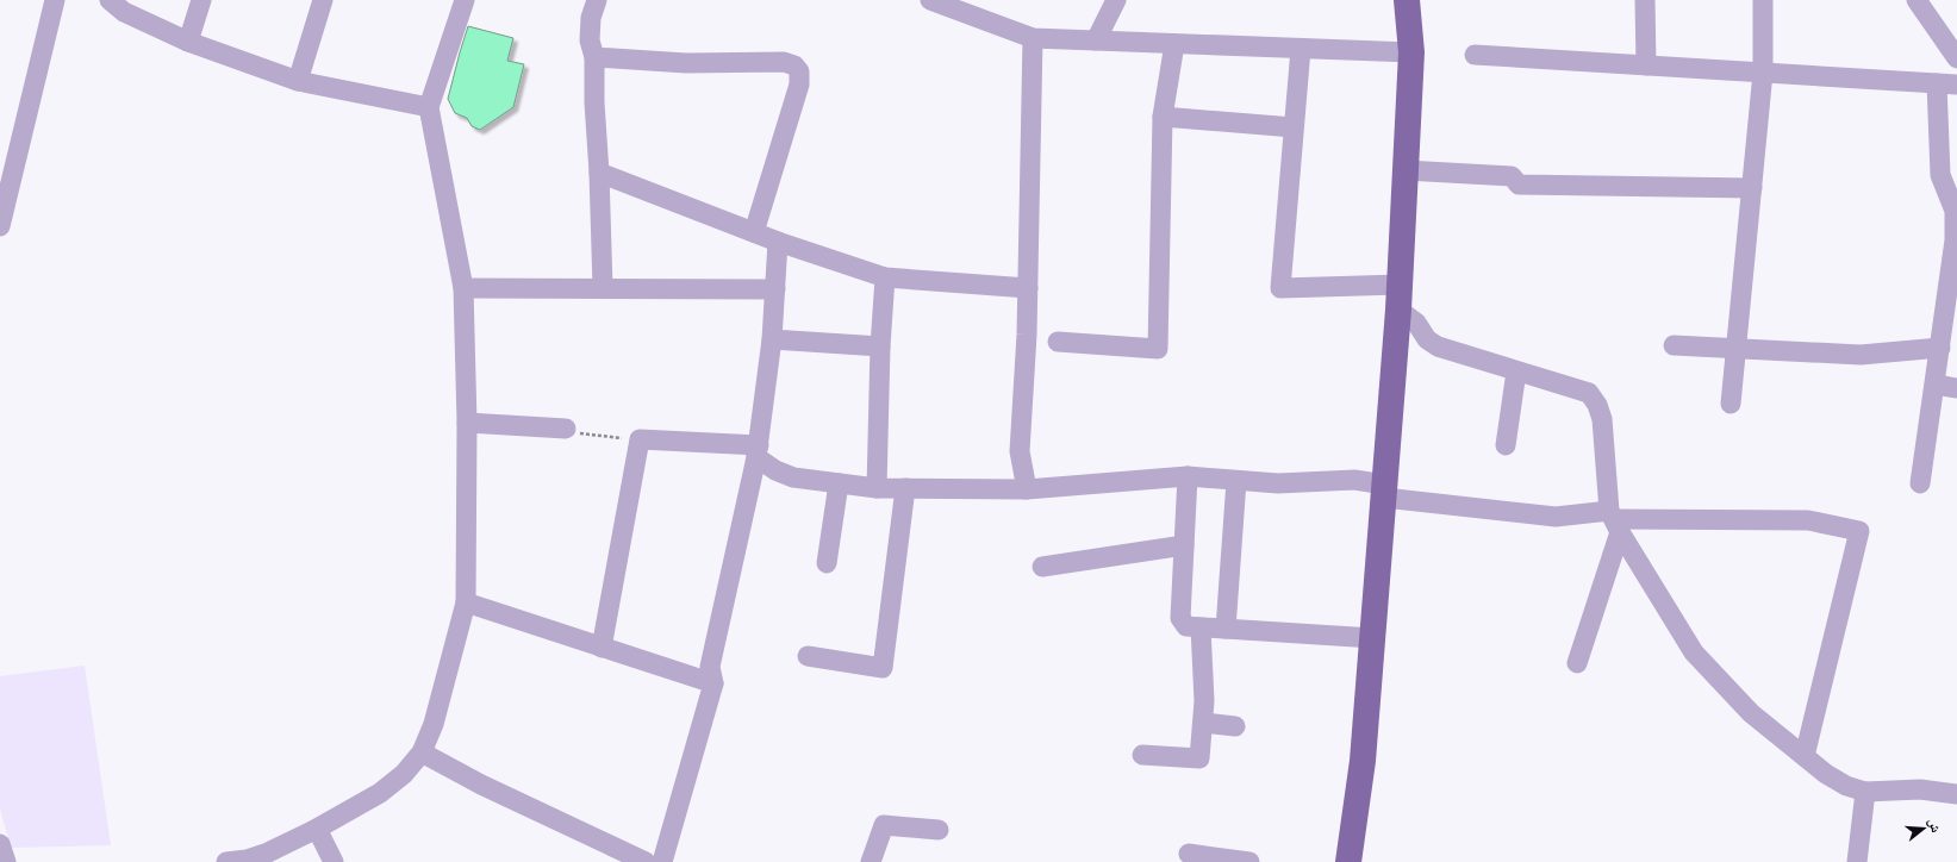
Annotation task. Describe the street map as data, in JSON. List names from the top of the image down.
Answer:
{
  "north": "right"
}
